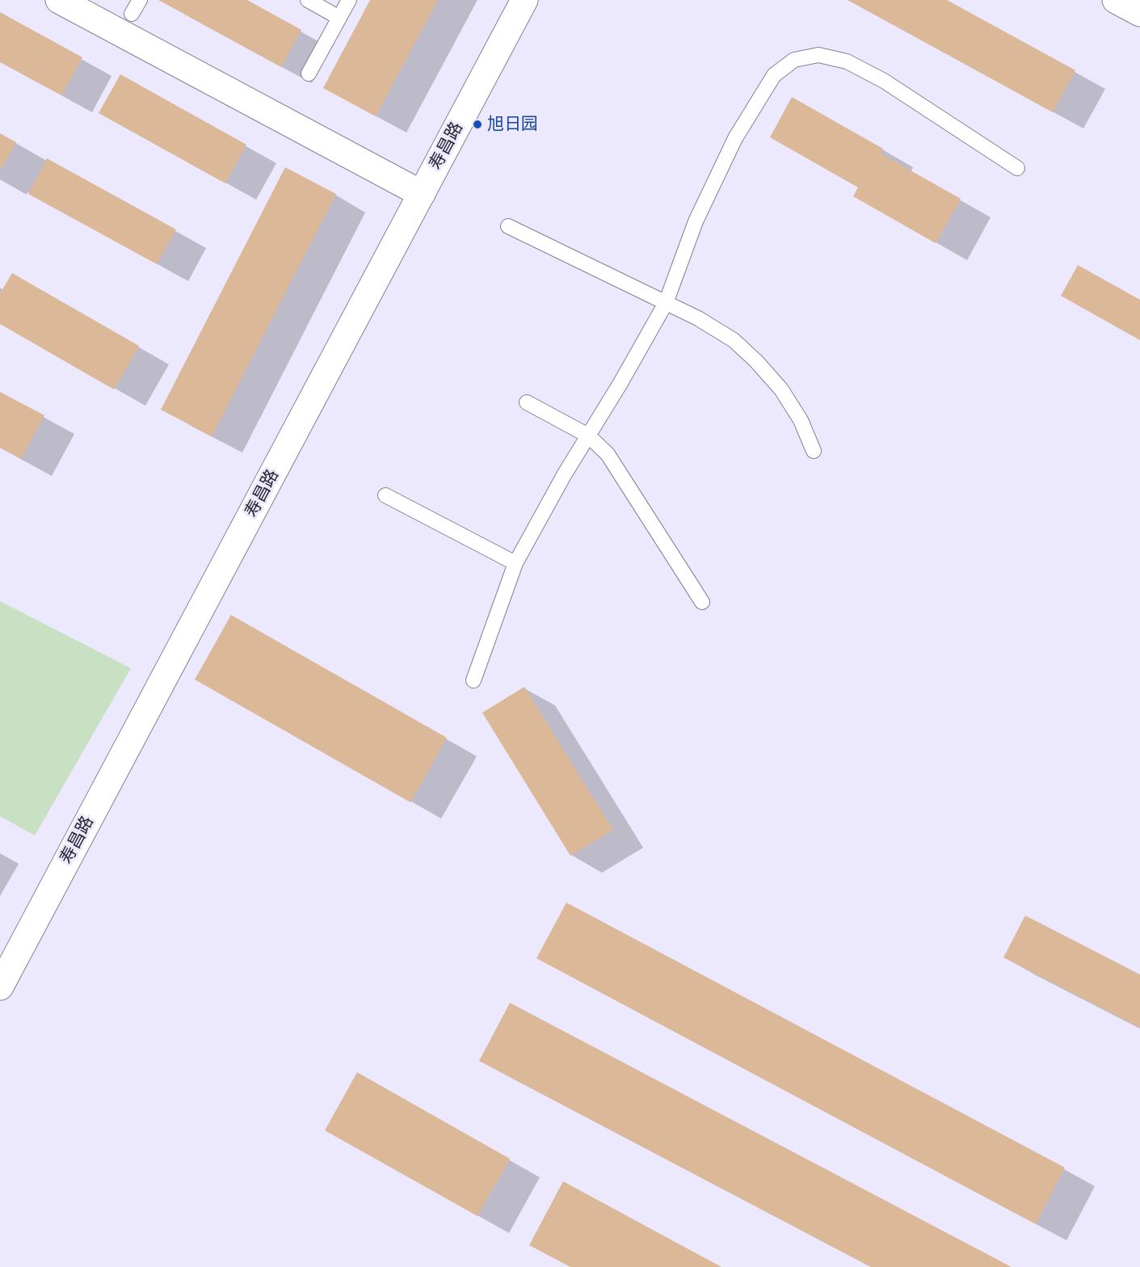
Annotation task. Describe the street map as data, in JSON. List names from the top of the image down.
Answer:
{
  "streets": {
    "street": ["寿昌路"]
  },
  "places": ["旭日园"]
}
